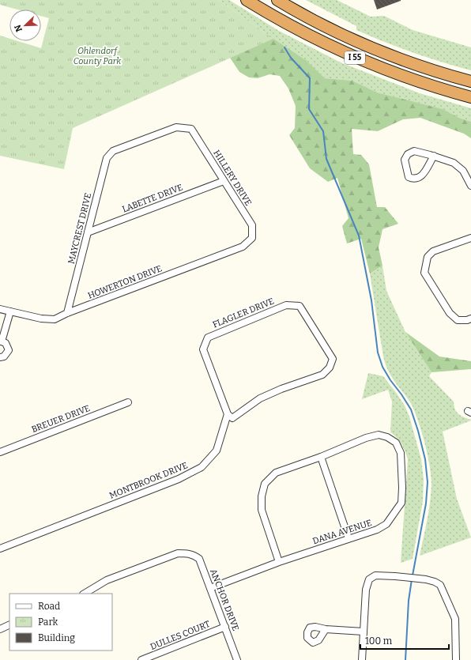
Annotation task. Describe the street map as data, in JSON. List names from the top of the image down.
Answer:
{
  "streets": {
    "highway": ["I 55"],
    "street": [
      "HILLERY DRIVE",
      "LABETTE DRIVE",
      "MAYCREST DRIVE",
      "HOWERTON DRIVE",
      "FLAGLER DRIVE",
      "BREUER DRIVE",
      "MONTBROOK DRIVE",
      "DANA AVENUE",
      "ANCHOR DRIVE",
      "DULLES COURT"
    ]
  },
  "crossings": [
    ["HILLERY DRIVE", "LABETTE DRIVE"],
    ["HILLERY DRIVE", "MAYCREST DRIVE"],
    ["HILLERY DRIVE", "HOWERTON DRIVE"],
    ["LABETTE DRIVE", "MAYCREST DRIVE"],
    ["MAYCREST DRIVE", "HOWERTON DRIVE"],
    ["FLAGLER DRIVE", "MONTBROOK DRIVE"],
    ["DANA AVENUE", "ANCHOR DRIVE"],
    ["ANCHOR DRIVE", "DULLES COURT"]
  ],
  "parks": ["Ohlendorf County Park"],
  "legend": ["Road", "Park", "Building"],
  "scale_bar": "100 m",
  "north": "bottom left"
}
